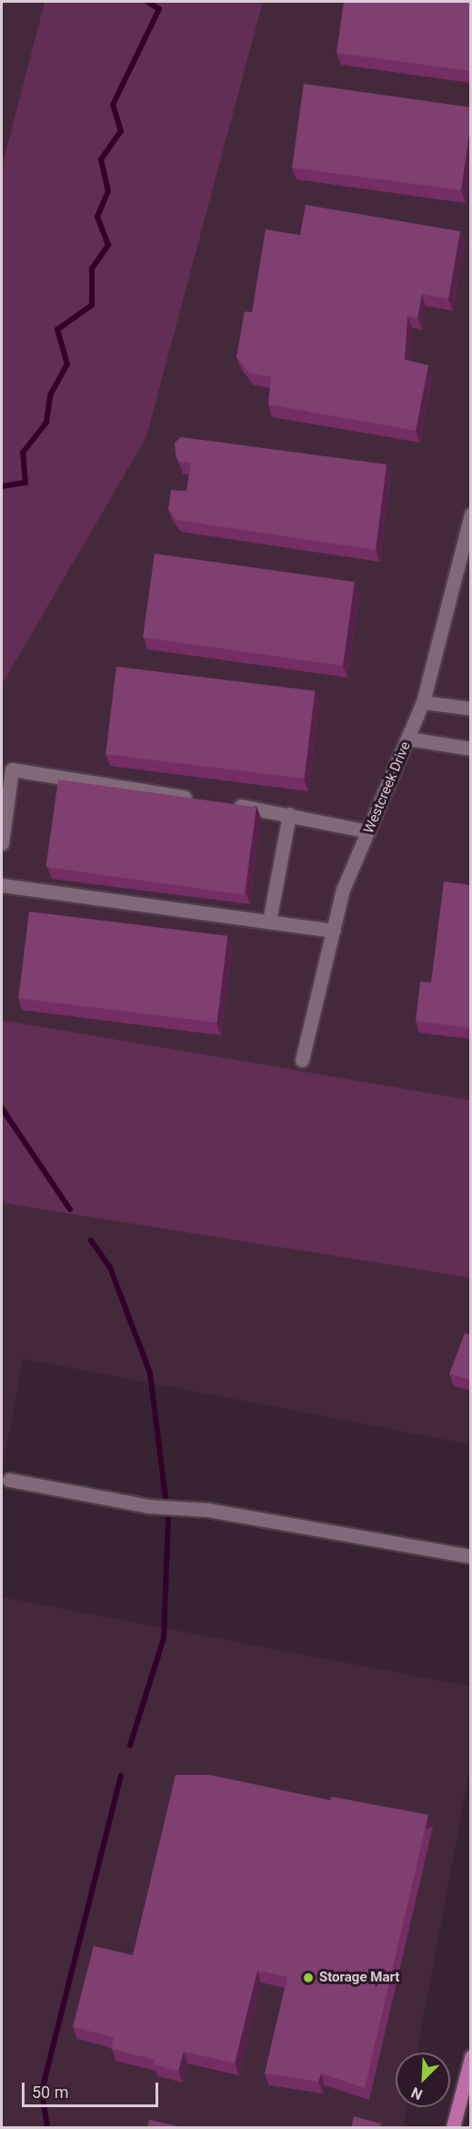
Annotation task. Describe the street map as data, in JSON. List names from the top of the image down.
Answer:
{
  "streets": {
    "street": ["Westcreek Drive"]
  },
  "places": ["Storage Mart"],
  "scale_bar": "50 m",
  "north": "bottom left"
}
